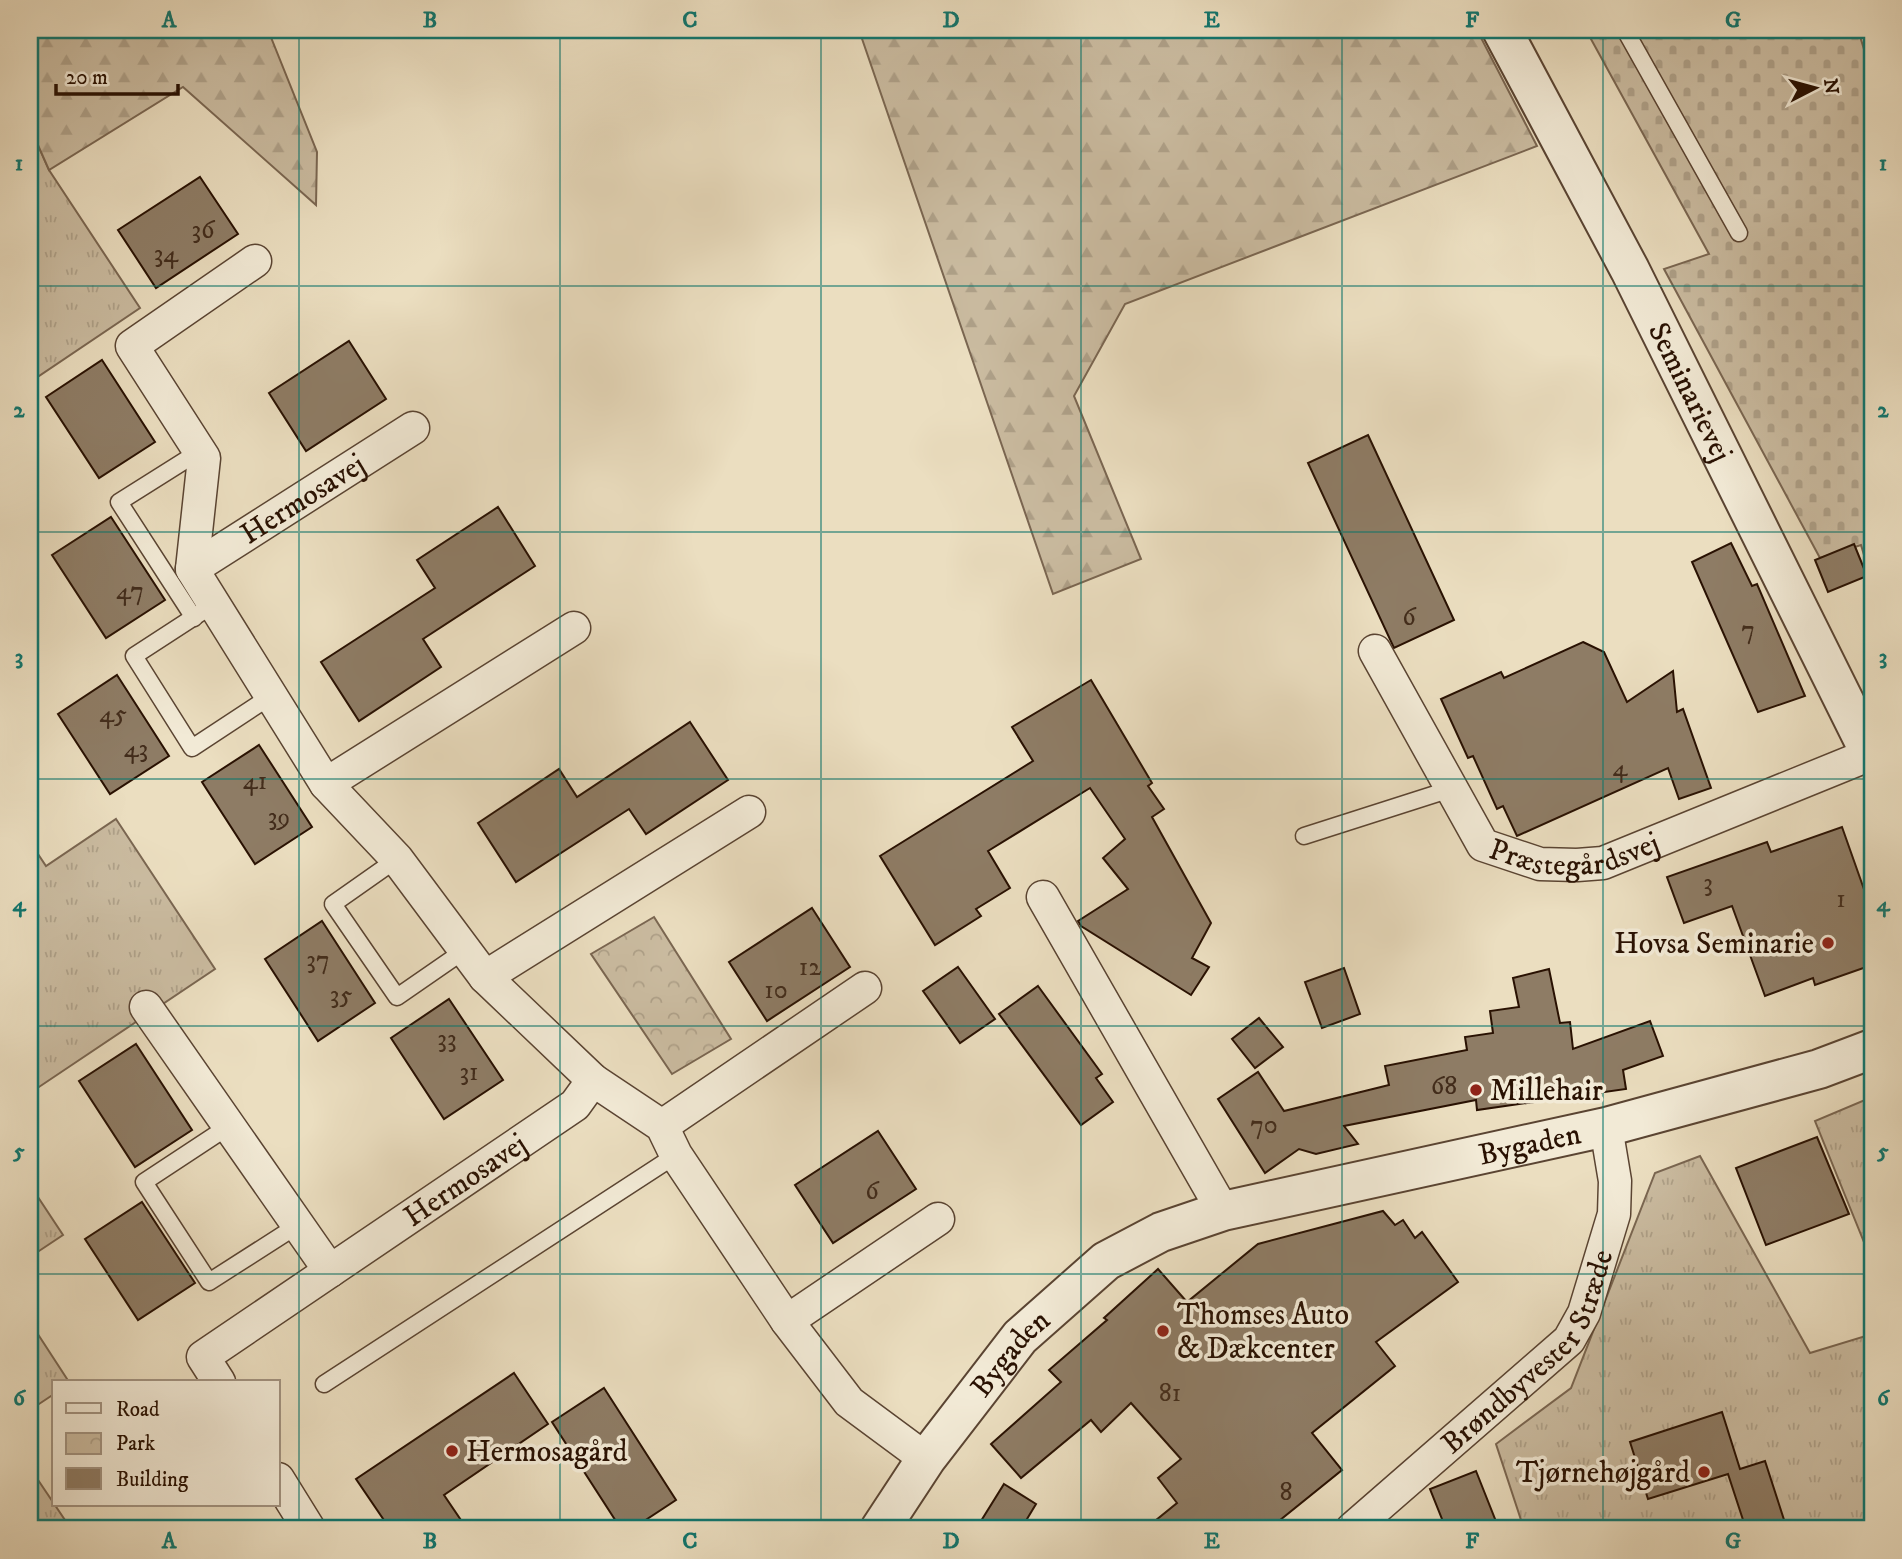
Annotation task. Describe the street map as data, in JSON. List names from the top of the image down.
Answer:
{
  "streets": {
    "street": [
      "Seminarievej",
      "Hermosavej",
      "Præstegårdsvej",
      "Bygaden",
      "Brøndbyvester Stræde"
    ]
  },
  "crossings": [
    ["Seminarievej", "Præstegårdsvej"],
    ["Bygaden", "Brøndbyvester Stræde"]
  ],
  "places": [
    "Hovsa Seminarie",
    "Millehair",
    "Thomses Auto & Dækcenter",
    "Hermosagård",
    "Tjørnehøjgård"
  ],
  "house_numbers": [
    "36",
    "34",
    "47",
    "6",
    "7",
    "45",
    "43",
    "4",
    "41",
    "39",
    "3",
    "1",
    "37",
    "12",
    "10",
    "35",
    "33",
    "31",
    "68",
    "70",
    "6",
    "81",
    "8"
  ],
  "legend": ["Road", "Park", "Building"],
  "scale_bar": "20 m",
  "north": "right",
  "grid": {
    "columns": [
      "A",
      "B",
      "C",
      "D",
      "E",
      "F",
      "G"
    ],
    "rows": [
      "1",
      "2",
      "3",
      "4",
      "5",
      "6"
    ]
  }
}
